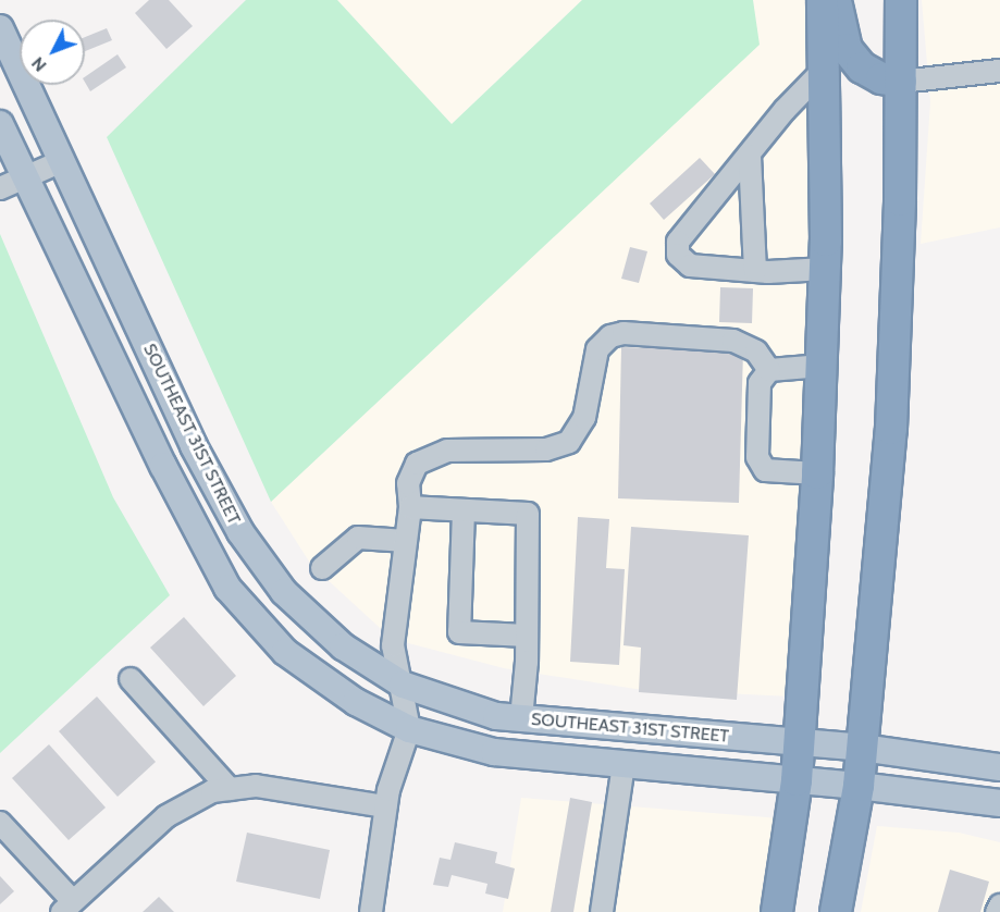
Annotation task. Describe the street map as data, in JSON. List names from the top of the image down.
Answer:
{
  "streets": {
    "main road": ["SOUTHEAST 31ST STREET"]
  },
  "north": "bottom left"
}
